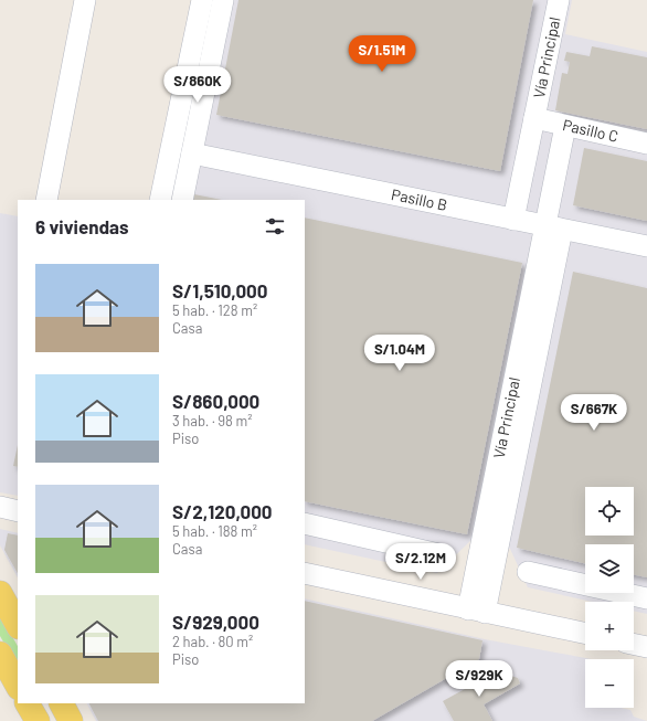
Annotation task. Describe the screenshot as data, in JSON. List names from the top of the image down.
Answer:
{
  "streets": {
    "street": ["Vía Principal", "Pasillo C", "Pasillo B"]
  },
  "crossings": [
    ["Vía Principal", "Pasillo C"],
    ["Vía Principal", "Pasillo B"]
  ],
  "page": {
    "price": [
      "S/1.51M",
      "S/860K",
      "S/1.04M",
      "S/667K",
      "S/2.12M",
      "S/929K"
    ],
    "heading": "6 viviendas",
    "list": [
      {
        "name": "S/1,510,000",
        "note": "5 hab. · 128 m² · Casa"
      },
      {
        "name": "S/860,000",
        "note": "3 hab. · 98 m² · Piso"
      },
      {
        "name": "S/2,120,000",
        "note": "5 hab. · 188 m² · Casa"
      },
      {
        "name": "S/929,000",
        "note": "2 hab. · 80 m² · Piso"
      }
    ],
    "map_buttons": ["+", "−"]
  }
}
